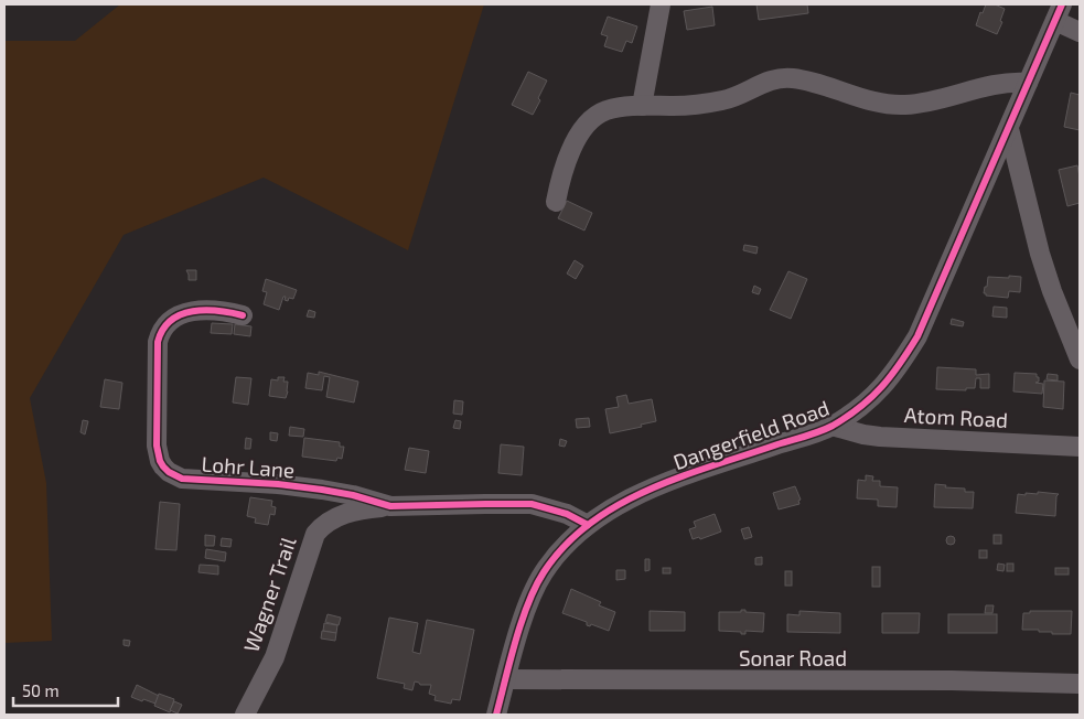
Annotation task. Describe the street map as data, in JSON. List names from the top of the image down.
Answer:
{
  "streets": {
    "street": [
      "Atom Road",
      "Dangerfield Road",
      "Lohr Lane",
      "Wagner Trail",
      "Sonar Road"
    ]
  },
  "crossings": [
    ["Atom Road", "Dangerfield Road"],
    ["Dangerfield Road", "Lohr Lane"],
    ["Dangerfield Road", "Sonar Road"],
    ["Lohr Lane", "Wagner Trail"]
  ],
  "scale_bar": "50 m"
}
